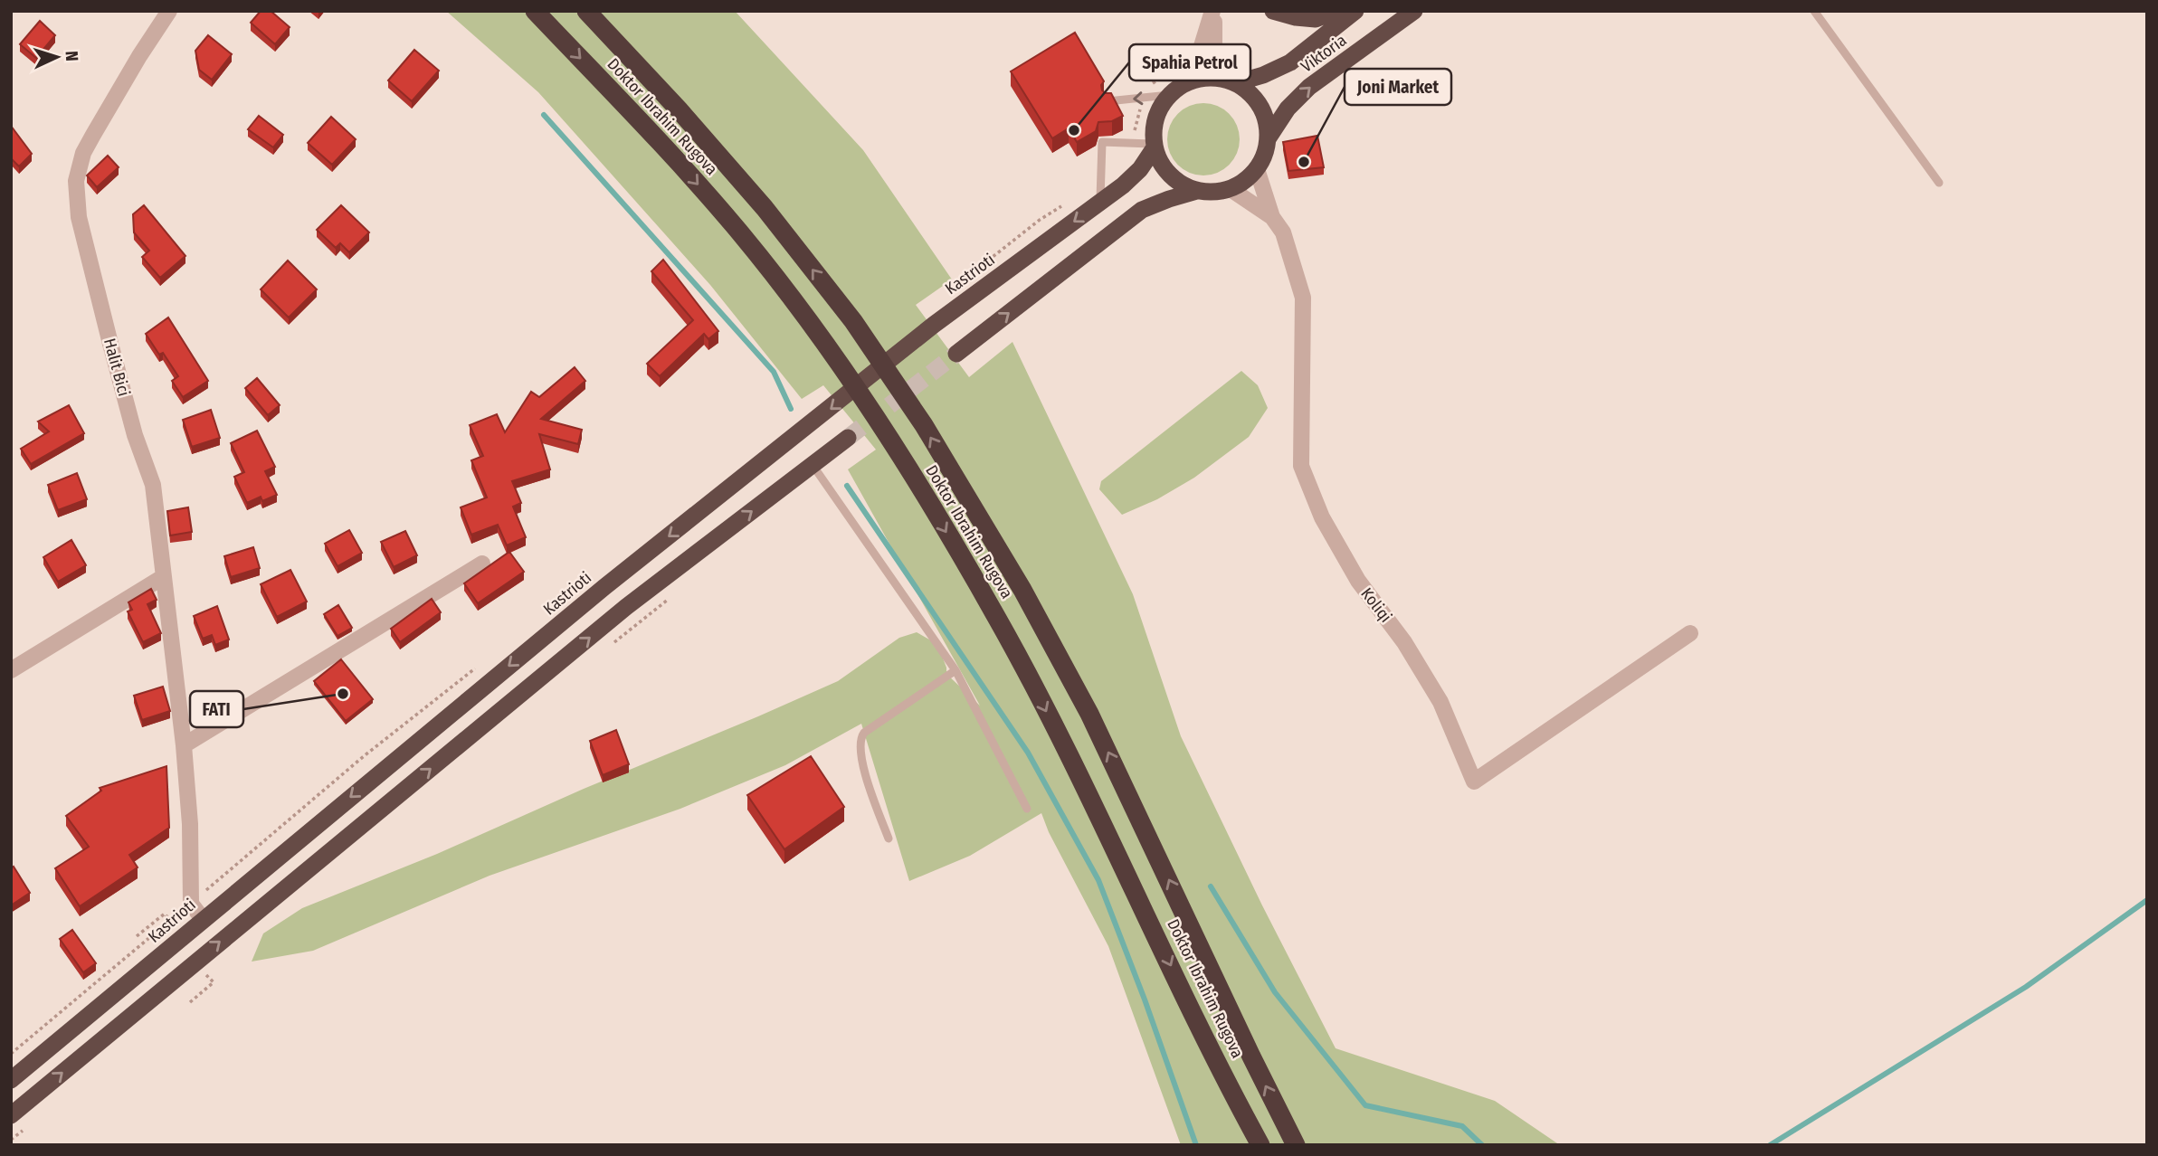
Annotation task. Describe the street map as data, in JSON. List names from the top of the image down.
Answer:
{
  "streets": {
    "highway": ["Viktoria", "Doktor Ibrahim Rugova", "Kastrioti"],
    "street": ["Halit Bici", "Koliqi"]
  },
  "crossings": [
    ["Viktoria", "Kastrioti"],
    ["Viktoria", "Koliqi"],
    ["Kastrioti", "Halit Bici"],
    ["Kastrioti", "Koliqi"]
  ],
  "places": ["Spahia Petrol", "Joni Market", "FATI"],
  "north": "right"
}
